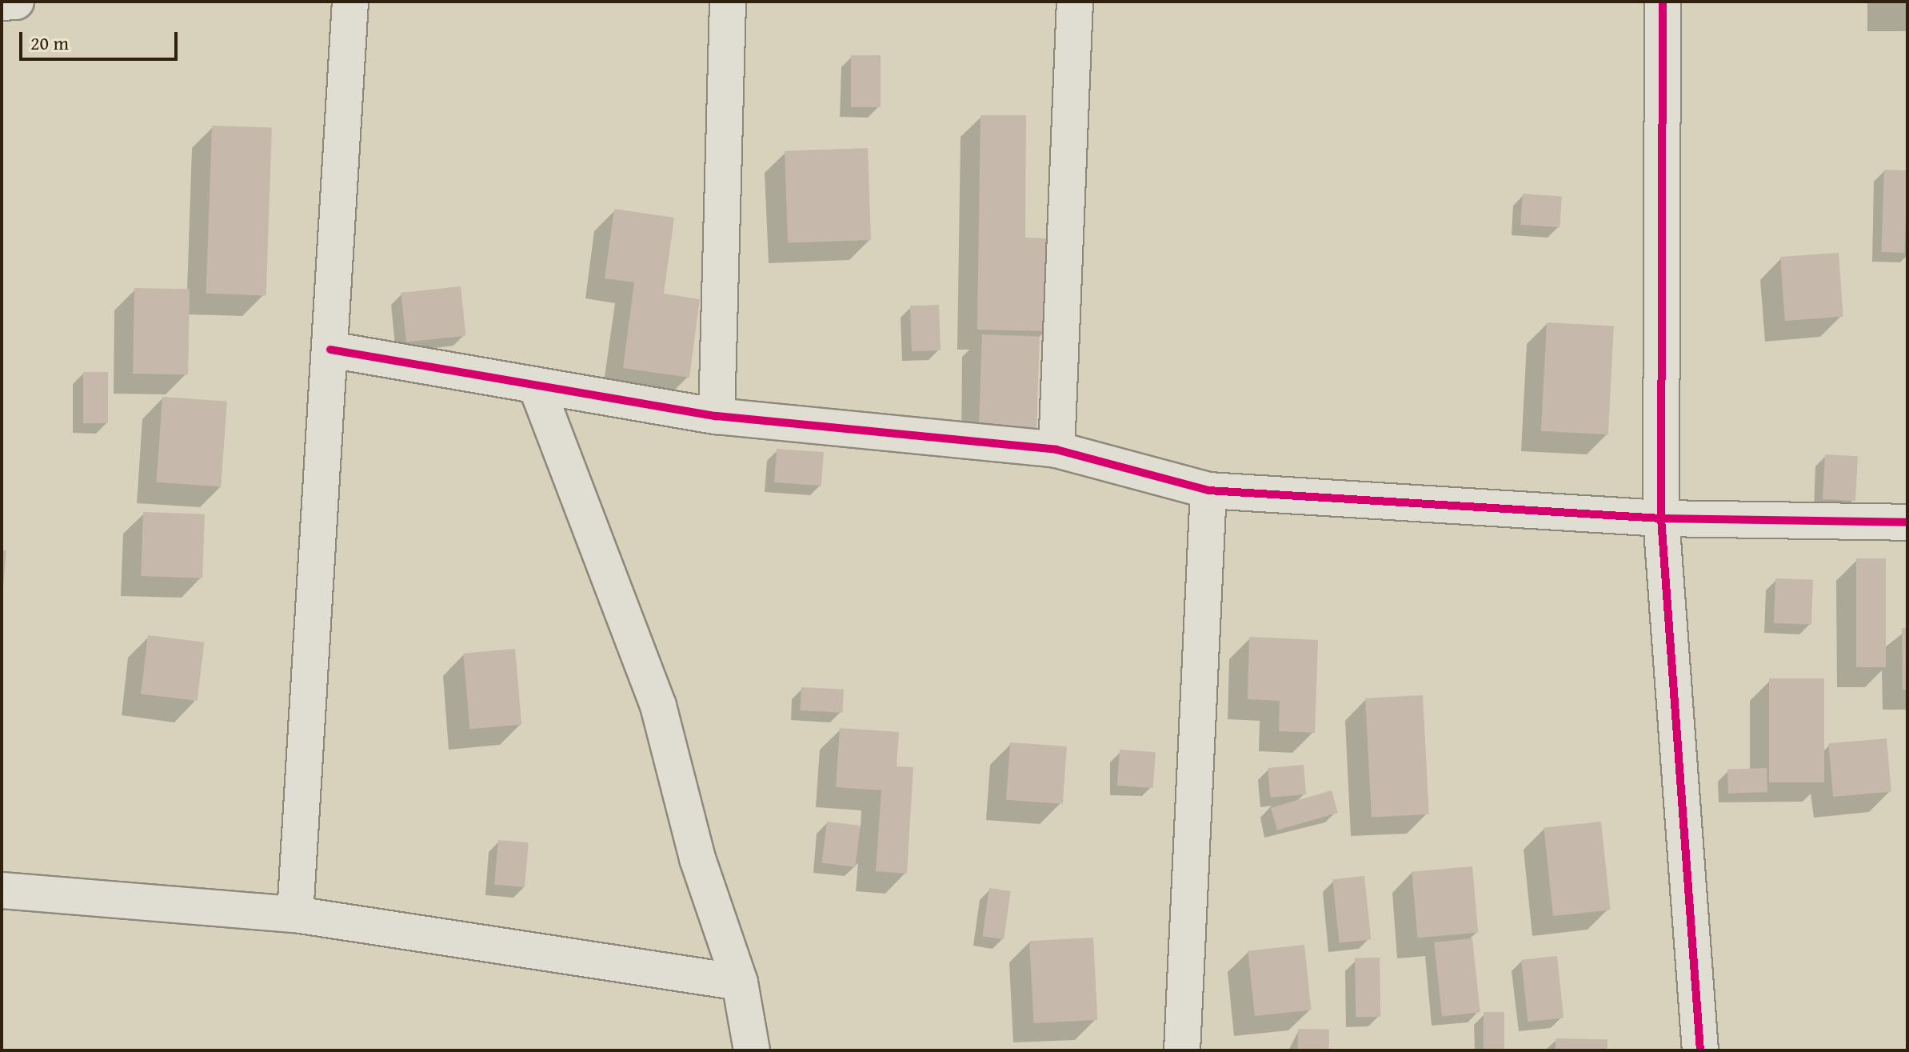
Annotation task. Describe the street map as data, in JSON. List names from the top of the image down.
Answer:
{
  "scale_bar": "20 m"
}
